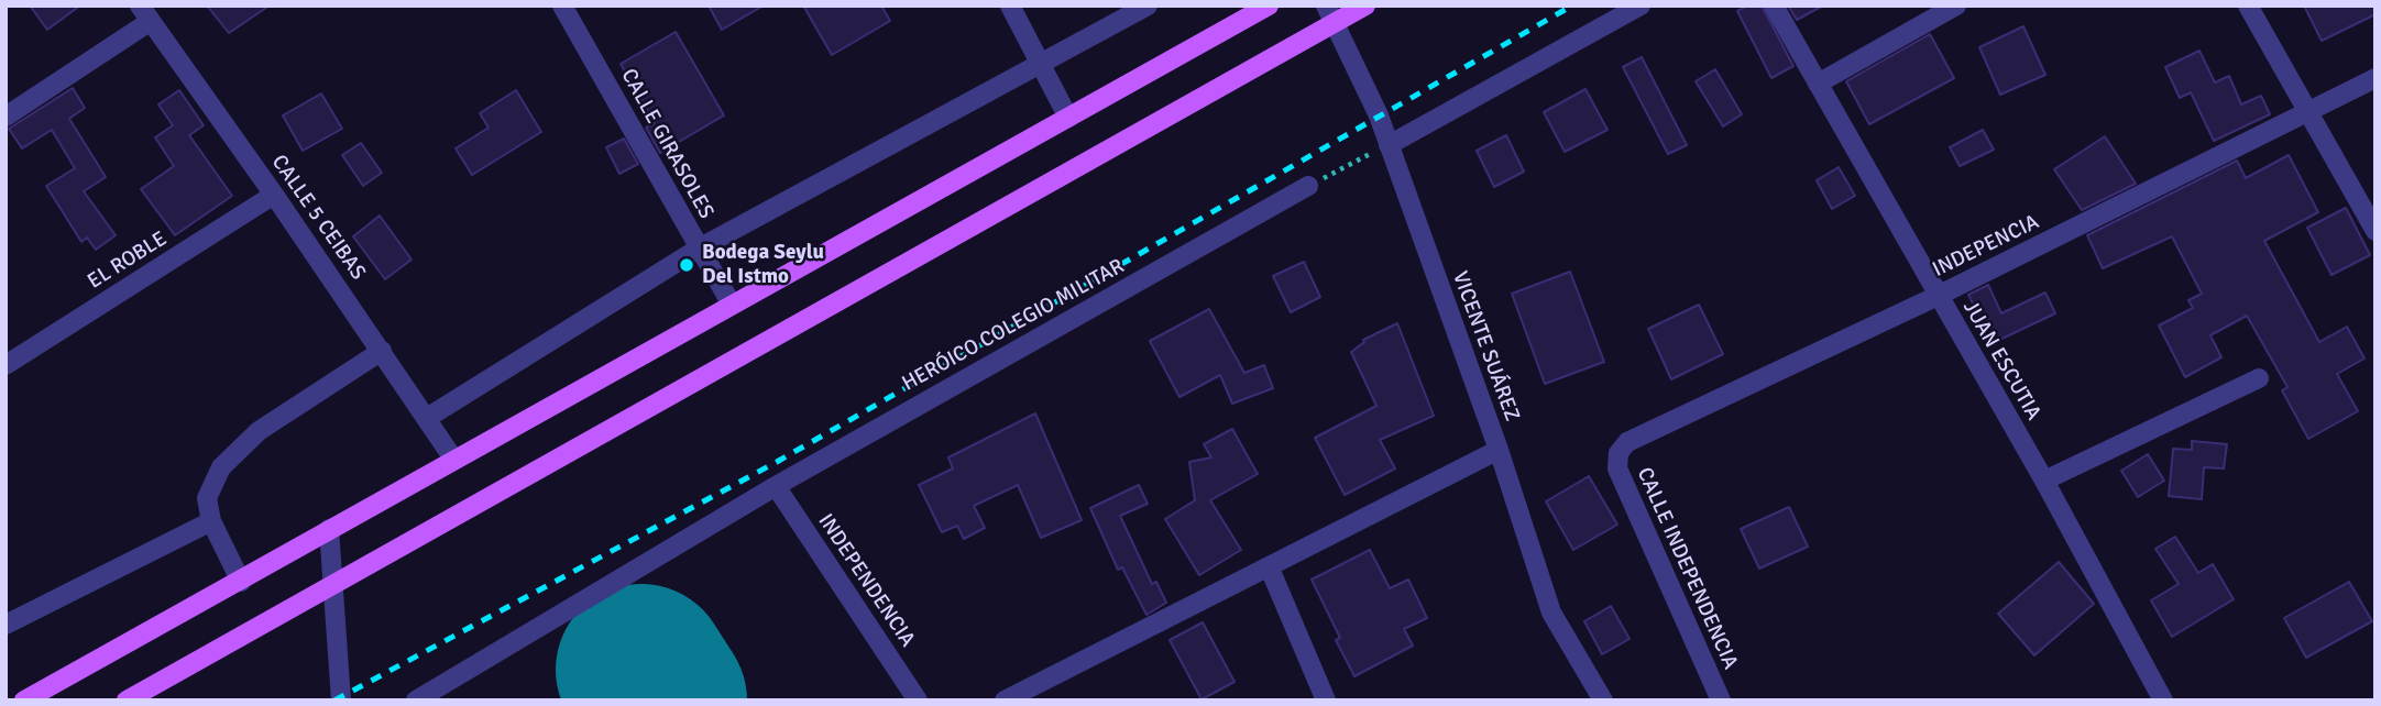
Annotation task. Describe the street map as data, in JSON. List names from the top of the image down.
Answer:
{
  "streets": {
    "street": [
      "CALLE GIRASOLES",
      "CALLE 5 CEIBAS",
      "INDEPENCIA",
      "EL ROBLE",
      "HERÓICO COLEGIO MILITAR",
      "VICENTE SUÁREZ",
      "JUAN ESCUTIA",
      "CALLE INDEPENDENCIA",
      "INDEPENDENCIA"
    ]
  },
  "crossings": [
    ["CALLE 5 CEIBAS", "EL ROBLE"],
    ["INDEPENCIA", "JUAN ESCUTIA"],
    ["INDEPENCIA", "CALLE INDEPENDENCIA"],
    ["HERÓICO COLEGIO MILITAR", "INDEPENDENCIA"]
  ],
  "places": ["Bodega Seylu Del Istmo"]
}
